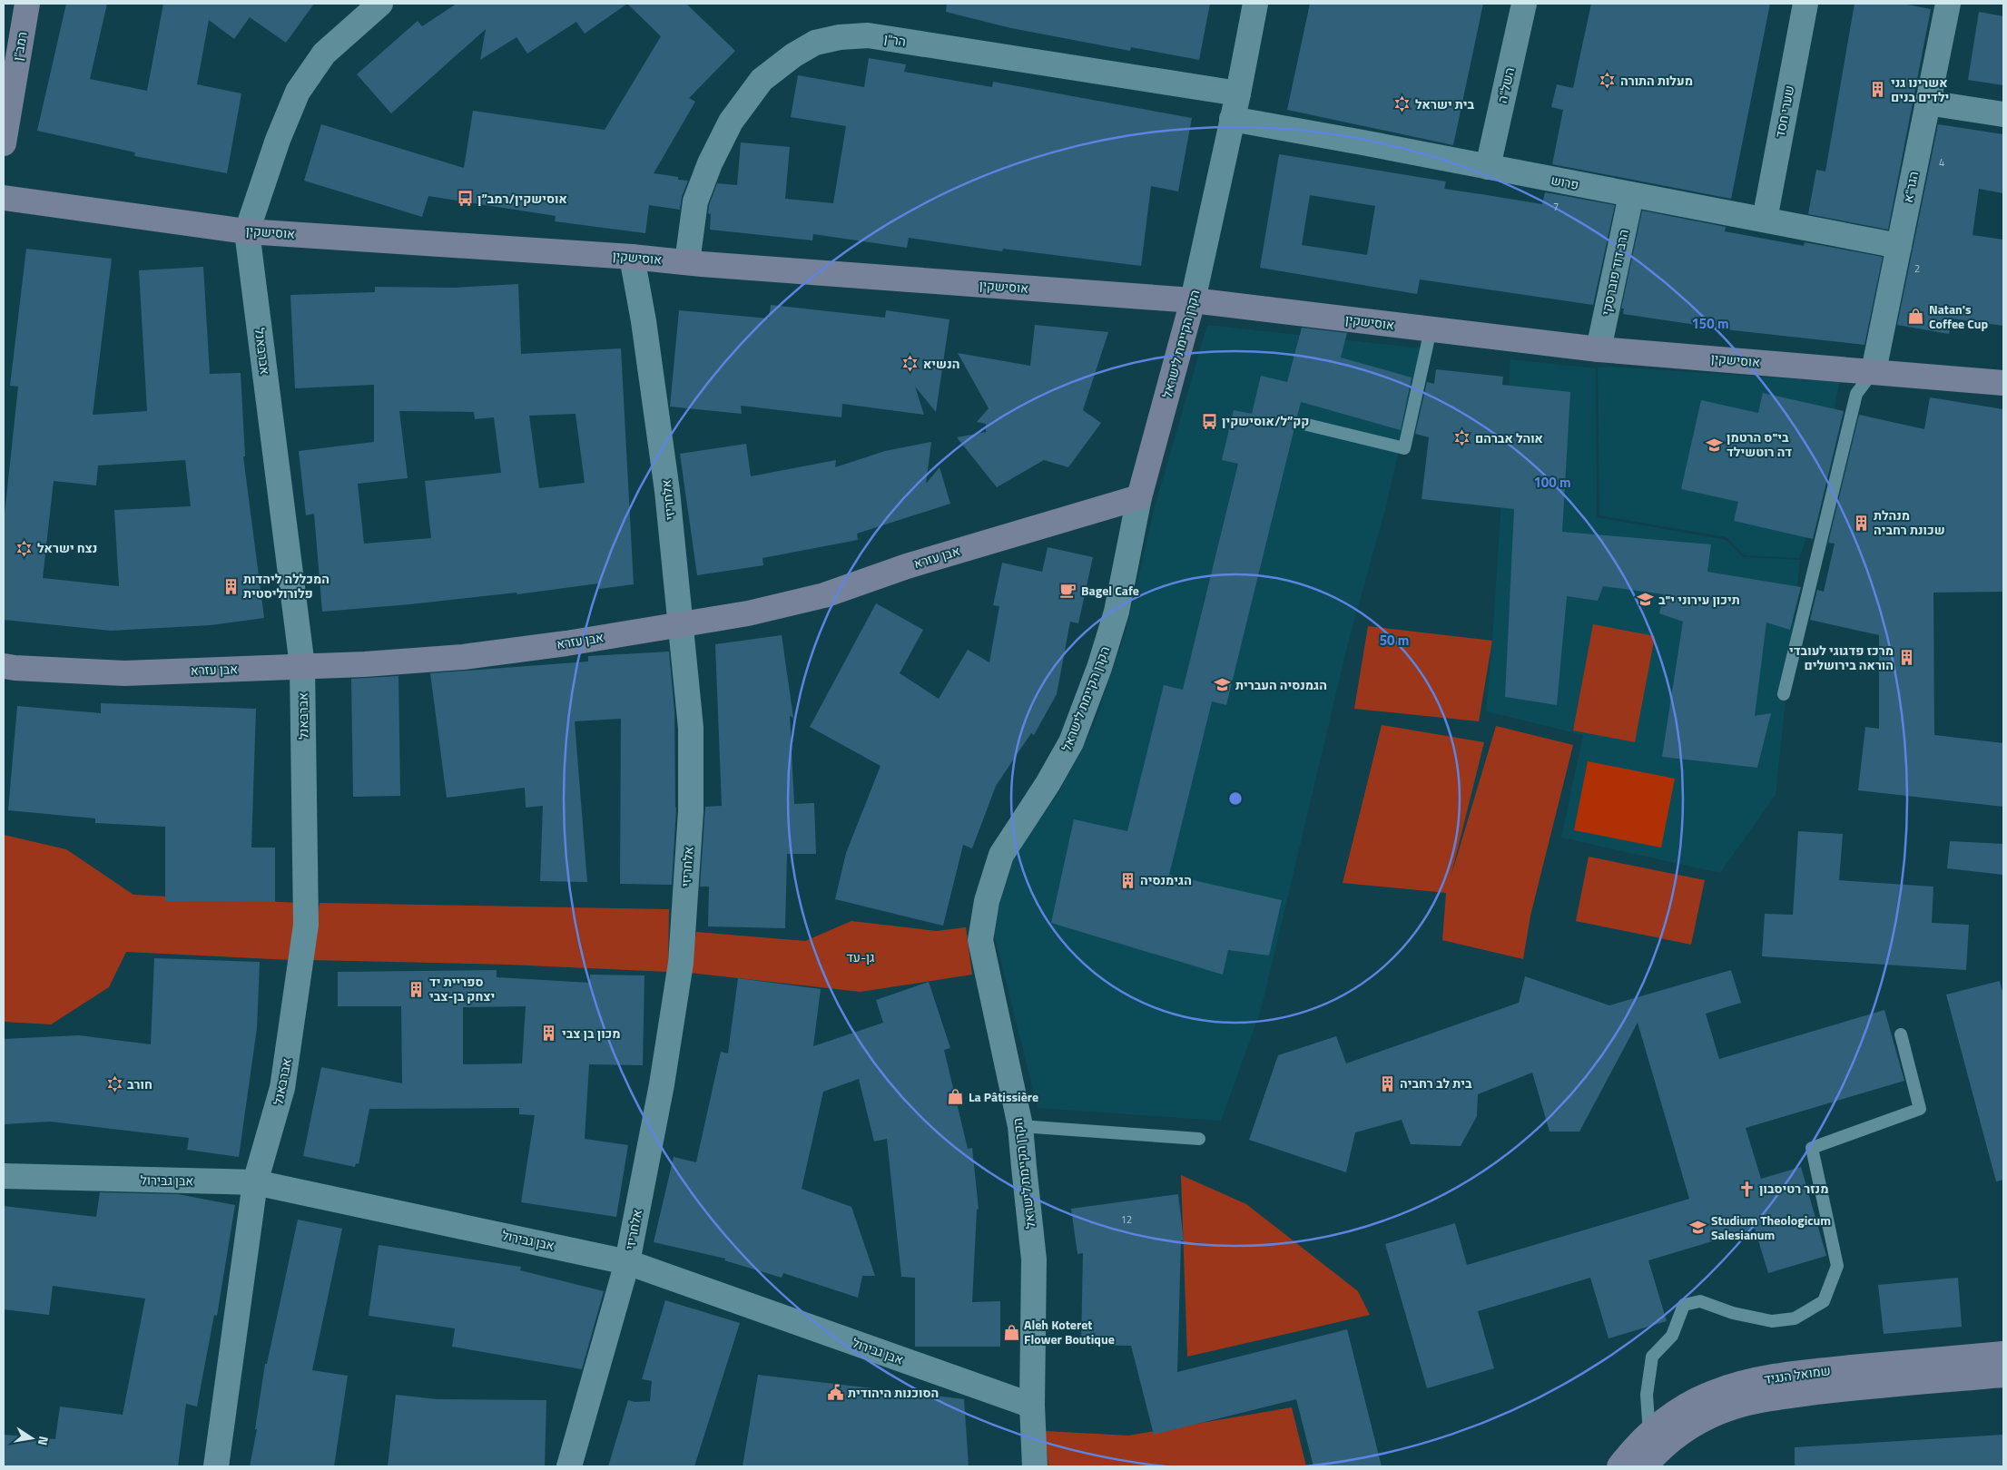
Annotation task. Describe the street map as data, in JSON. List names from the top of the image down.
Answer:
{
  "streets": {
    "street": [
      "הר\"ן",
      "רמב\"ן",
      "השל\"ה",
      "שערי חסד",
      "פרוש",
      "הגר\"א",
      "אוסישקין",
      "הרב דוד פוברסקי",
      "הקרן הקיימת לישראל",
      "אברבאנל",
      "אלחריזי",
      "אבן עזרא",
      "אבן גבירול",
      "שמואל הנגיד"
    ]
  },
  "crossings": [
    ["הר\"ן", "אוסישקין"],
    ["הר\"ן", "הקרן הקיימת לישראל"],
    ["השל\"ה", "פרוש"],
    ["שערי חסד", "פרוש"],
    ["פרוש", "הגר\"א"],
    ["פרוש", "הרב דוד פוברסקי"],
    ["פרוש", "הקרן הקיימת לישראל"],
    ["הגר\"א", "אוסישקין"],
    ["אוסישקין", "הרב דוד פוברסקי"],
    ["אוסישקין", "הקרן הקיימת לישראל"],
    ["אוסישקין", "אברבאנל"],
    ["אוסישקין", "אלחריזי"],
    ["הקרן הקיימת לישראל", "אבן עזרא"],
    ["הקרן הקיימת לישראל", "אבן גבירול"],
    ["אברבאנל", "אבן עזרא"],
    ["אברבאנל", "אבן גבירול"],
    ["אלחריזי", "אבן עזרא"],
    ["אלחריזי", "אבן גבירול"]
  ],
  "parks": ["גן-עד"],
  "places": {
    "synagogue": [
      "מעלות התורה",
      "בית ישראל",
      "הנשיא",
      "אוהל אברהם",
      "נצח ישראל",
      "חורב"
    ],
    "building": [
      "אשרינו גני ילדים בנים",
      "מנהלת שכונת רחביה",
      "המכללה ליהדות פלורוליסטית",
      "מרכז פדגוגי לעובדי הוראה בירושלים",
      "הגימנסיה",
      "ספריית יד יצחק בן-צבי",
      "מכון בן צבי",
      "בית לב רחביה"
    ],
    "bus stop": ["אוסישקין/רמב״ן", "קק״ל/אוסישקין"],
    "shop": ["Natan's Coffee Cup", "La Pâtissière", "Aleh Koteret Flower Boutique"],
    "school or university": [
      "בי\"ס הרטמן דה רוטשילד",
      "תיכון עירוני י\"ב",
      "הגמנסיה העברית",
      "Studium Theologicum Salesianum"
    ],
    "cafe": ["Bagel Cafe"],
    "church": ["מנזר רטיסבון"],
    "public building": ["הסוכנות היהודית"]
  },
  "house_numbers": [
    "4",
    "7",
    "2",
    "12"
  ],
  "north": "right",
  "rings": ["150 m", "100 m", "50 m"]
}
